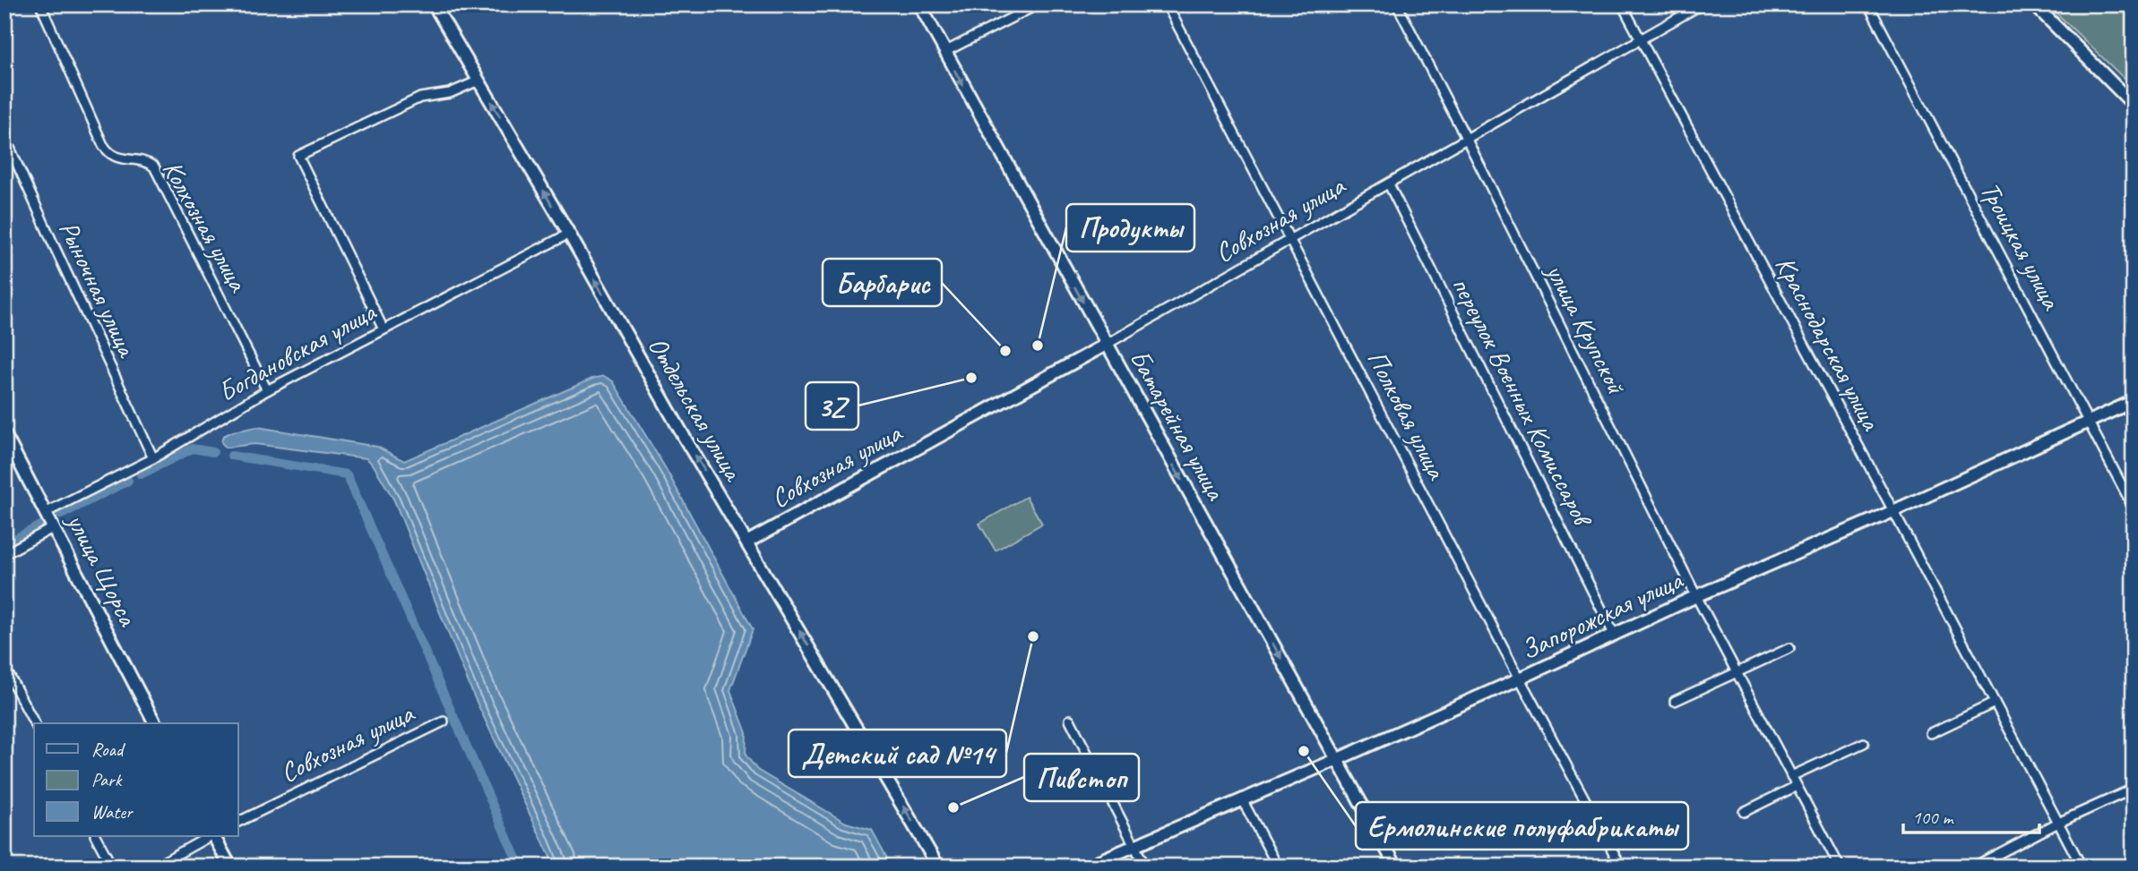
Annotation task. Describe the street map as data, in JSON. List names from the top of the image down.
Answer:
{
  "streets": {
    "street": [
      "Совхозная улица",
      "Колхозная улица",
      "Троицкая улица",
      "Рыночная улица",
      "улица Крупской",
      "Краснодарская улица",
      "Богдановская улица",
      "переулок Военных Комиссаров",
      "Отдельская улица",
      "Полковая улица",
      "Батарейная улица",
      "улица Щорса",
      "Запорожская улица"
    ]
  },
  "crossings": [
    ["Совхозная улица", "улица Крупской"],
    ["Совхозная улица", "Краснодарская улица"],
    ["Совхозная улица", "переулок Военных Комиссаров"],
    ["Совхозная улица", "Отдельская улица"],
    ["Совхозная улица", "Полковая улица"],
    ["Совхозная улица", "Батарейная улица"],
    ["Колхозная улица", "Богдановская улица"],
    ["Троицкая улица", "Запорожская улица"],
    ["Рыночная улица", "Богдановская улица"],
    ["улица Крупской", "Запорожская улица"],
    ["Краснодарская улица", "Запорожская улица"],
    ["Богдановская улица", "Отдельская улица"],
    ["Богдановская улица", "улица Щорса"],
    ["переулок Военных Комиссаров", "Запорожская улица"],
    ["Полковая улица", "Запорожская улица"],
    ["Батарейная улица", "Запорожская улица"]
  ],
  "one_way": ["Отдельская улица", "Батарейная улица"],
  "places": [
    "Продукты",
    "Барбарис",
    "3Z",
    "Детский сад №14",
    "Ермолинские полуфабрикаты",
    "Пивстоп"
  ],
  "legend": ["Road", "Park", "Water"],
  "scale_bar": "100 m"
}
